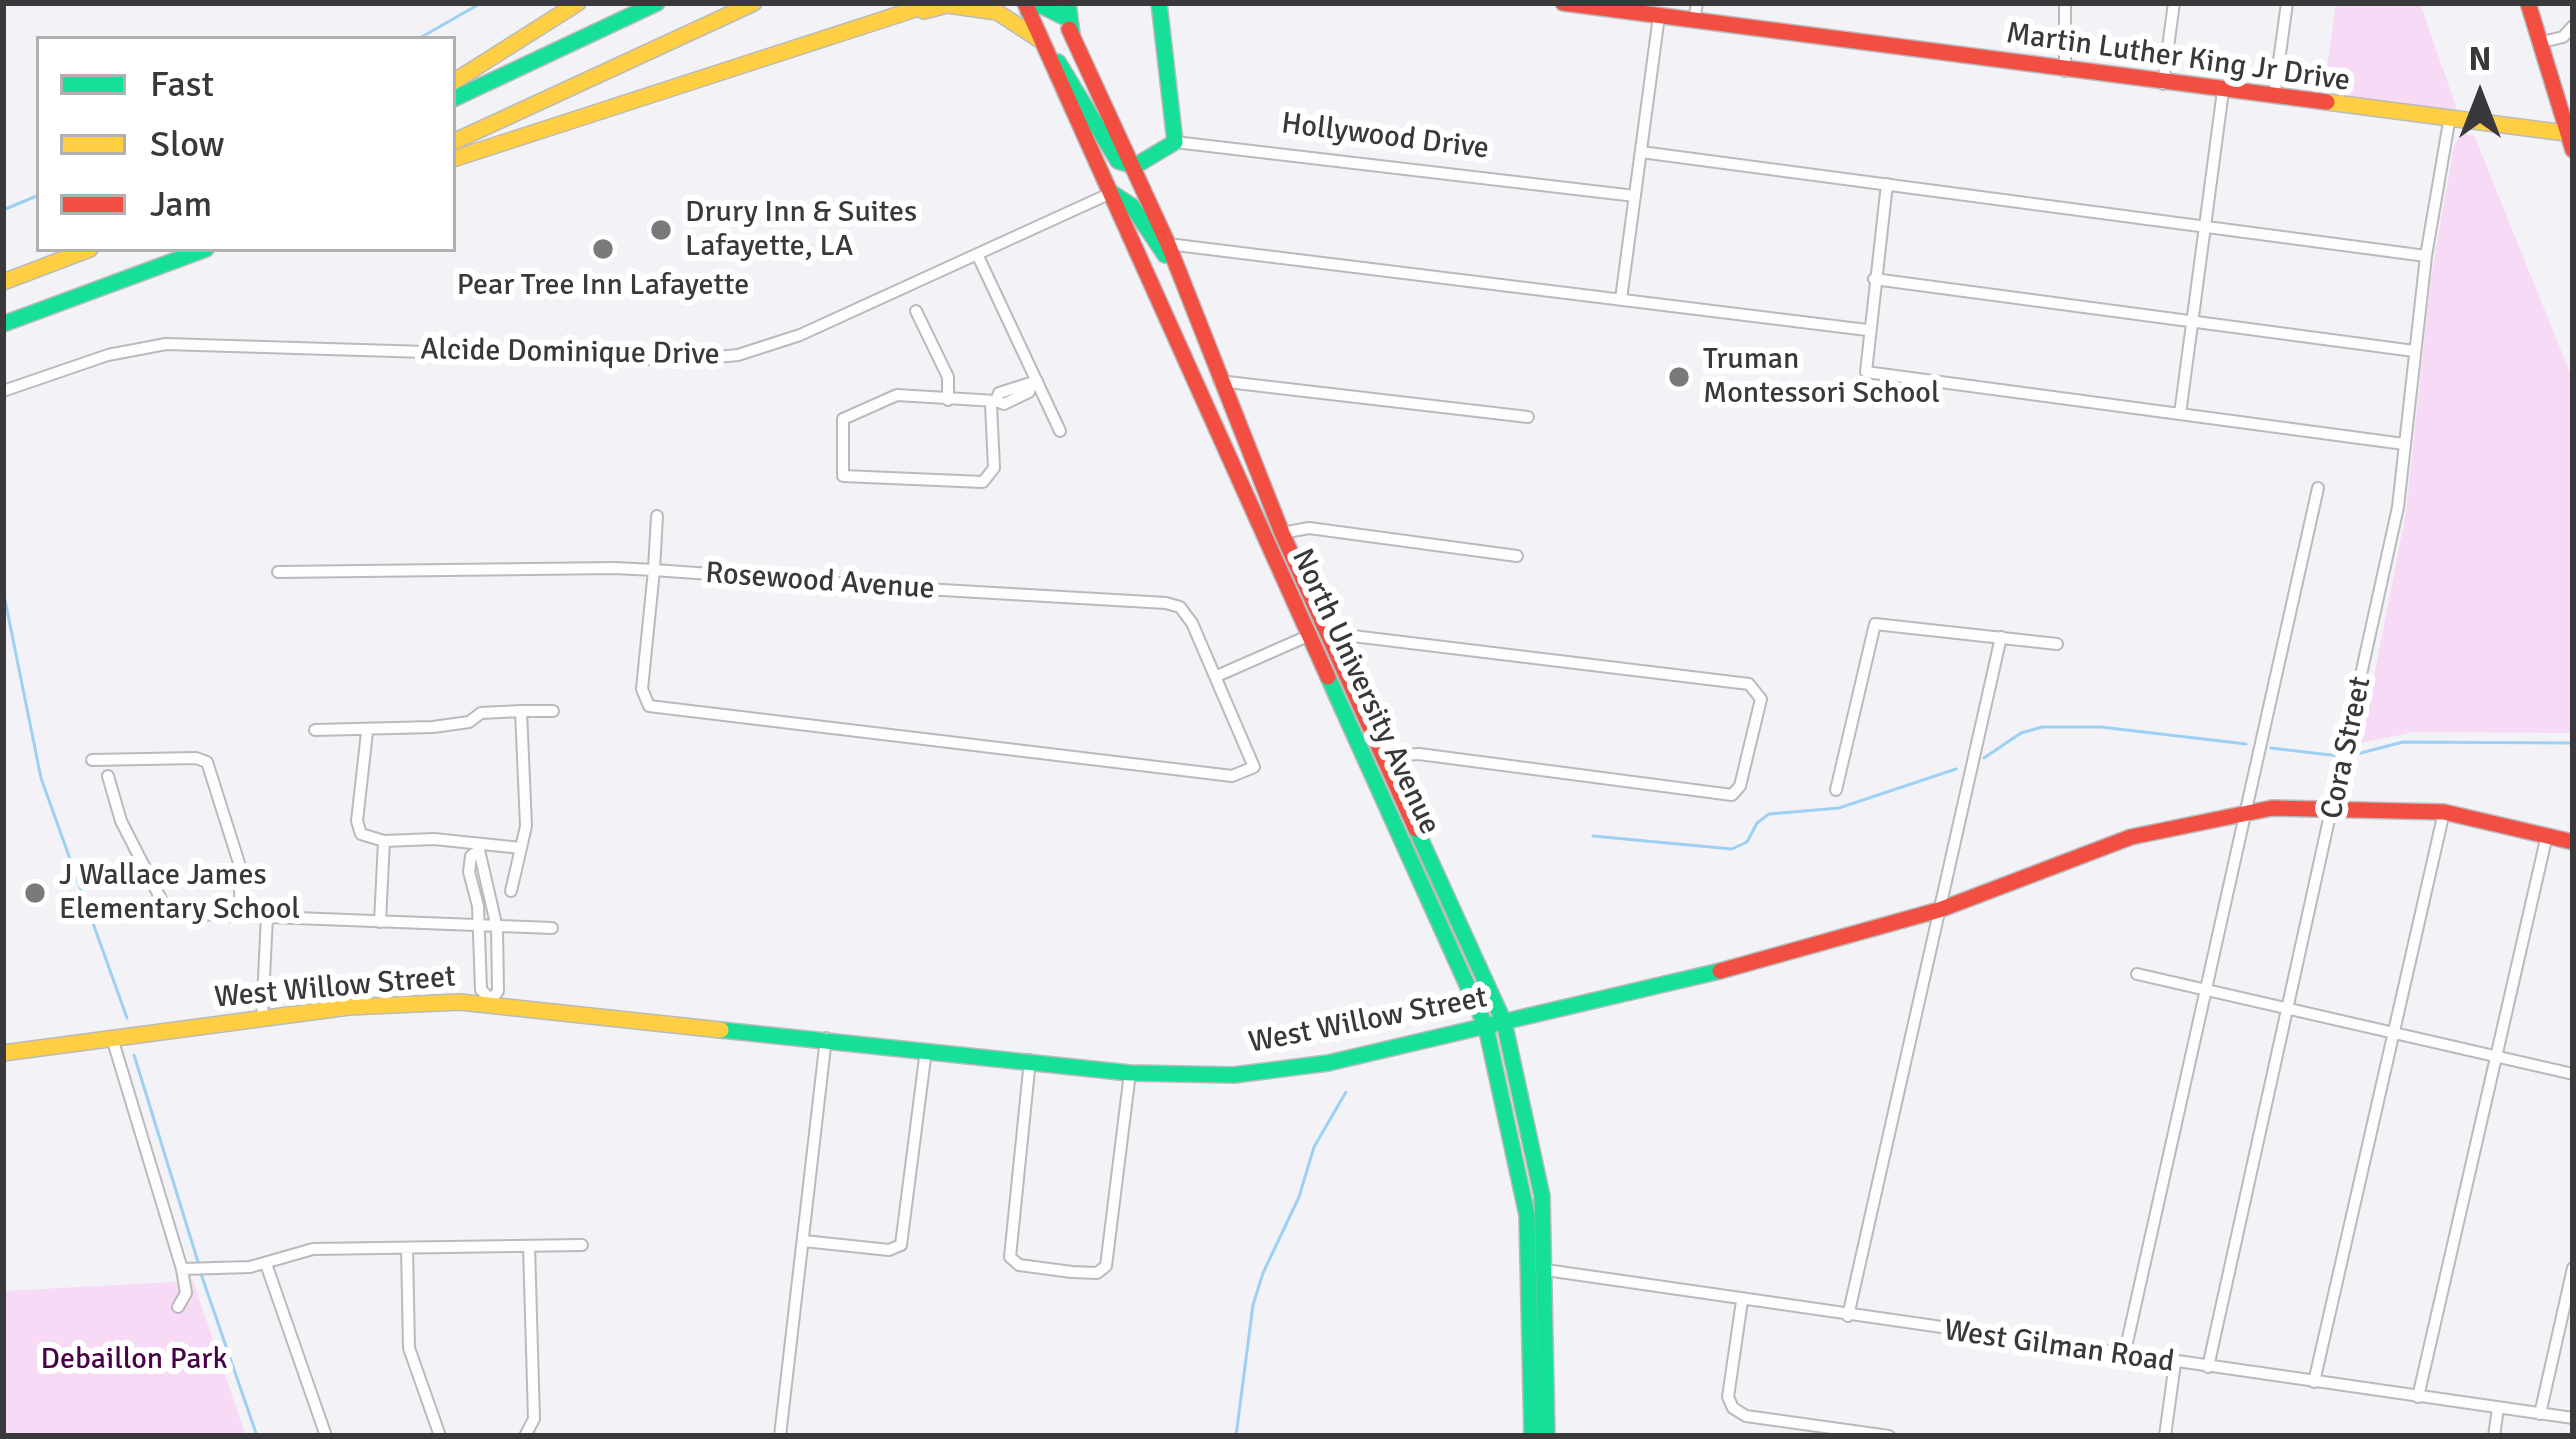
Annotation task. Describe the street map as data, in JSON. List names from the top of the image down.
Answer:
{
  "streets": {
    "main road": ["Martin Luther King Jr Drive", "North University Avenue", "West Willow Street"],
    "street": [
      "Hollywood Drive",
      "Alcide Dominique Drive",
      "Rosewood Avenue",
      "Cora Street",
      "West Gilman Road"
    ]
  },
  "crossings": [
    ["Martin Luther King Jr Drive", "Cora Street"],
    ["Alcide Dominique Drive", "North University Avenue"],
    ["North University Avenue", "West Willow Street"],
    ["North University Avenue", "West Gilman Road"],
    ["Cora Street", "West Willow Street"],
    ["Cora Street", "West Gilman Road"]
  ],
  "parks": ["Debaillon Park"],
  "places": [
    "Drury Inn & Suites Lafayette, LA",
    "Pear Tree Inn Lafayette",
    "Truman Montessori School",
    "J Wallace James Elementary School"
  ],
  "legend": ["Fast", "Slow", "Jam"],
  "north": "top"
}
